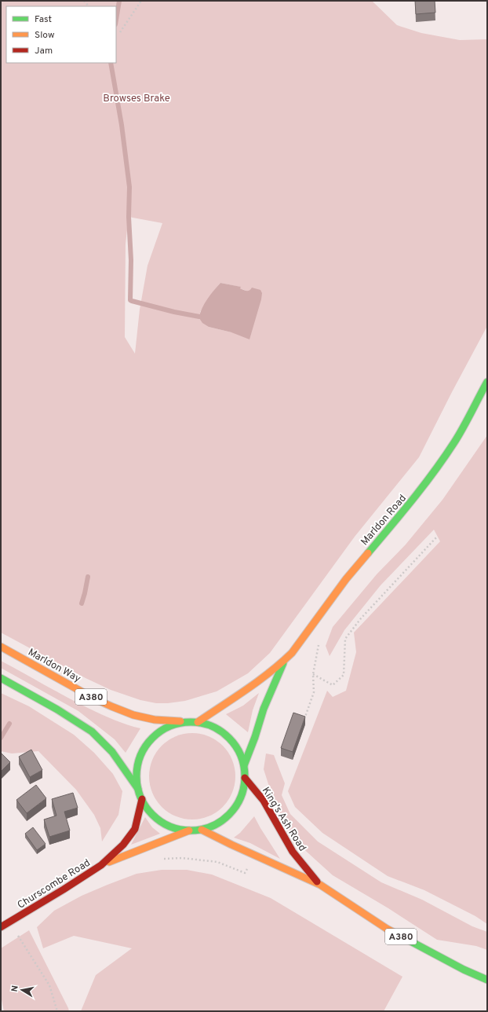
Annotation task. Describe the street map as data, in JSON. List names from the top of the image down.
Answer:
{
  "streets": {
    "main road": [
      "Marldon Road",
      "Marldon Way",
      "A380",
      "King's Ash Road",
      "Churscombe Road"
    ]
  },
  "crossings": [
    ["Marldon Road", "Marldon Way"],
    ["Marldon Road", "A380"],
    ["Marldon Road", "King's Ash Road"],
    ["Marldon Road", "Churscombe Road"],
    ["Marldon Way", "A380"],
    ["Marldon Way", "King's Ash Road"],
    ["Marldon Way", "Churscombe Road"],
    ["A380", "King's Ash Road"],
    ["A380", "Churscombe Road"],
    ["King's Ash Road", "Churscombe Road"]
  ],
  "parks": ["Browses Brake"],
  "legend": ["Fast", "Slow", "Jam"],
  "north": "left"
}
